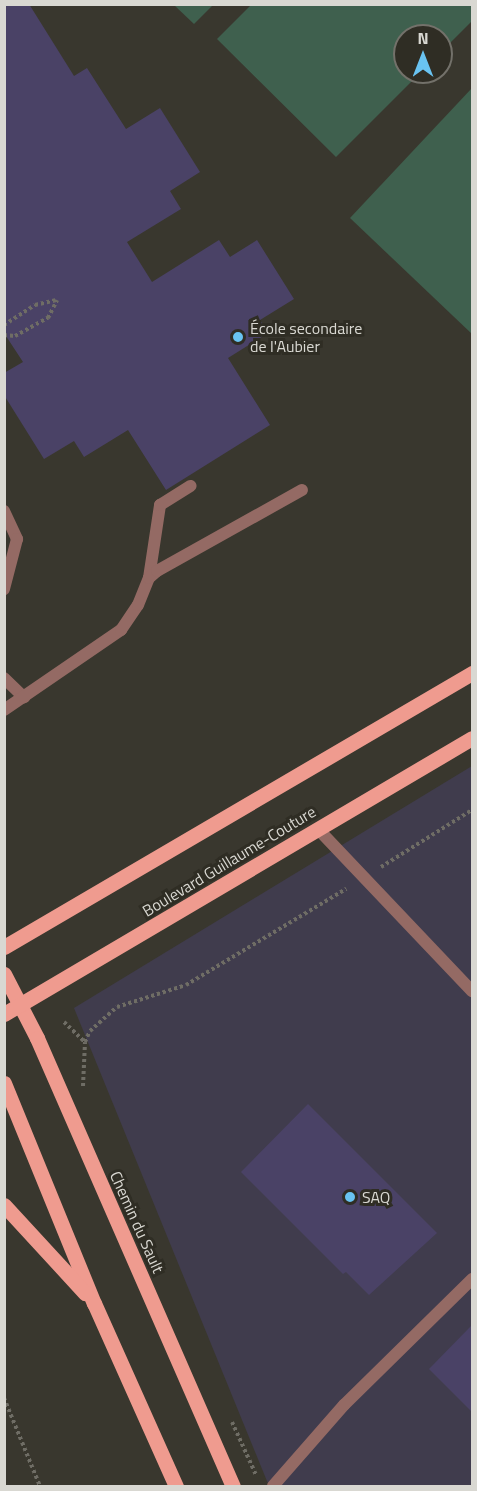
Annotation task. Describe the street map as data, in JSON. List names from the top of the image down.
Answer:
{
  "streets": {
    "main road": ["Boulevard Guillaume-Couture", "Chemin du Sault"]
  },
  "crossings": [
    ["Boulevard Guillaume-Couture", "Chemin du Sault"]
  ],
  "places": ["École secondaire de l'Aubier", "SAQ"],
  "north": "top"
}
